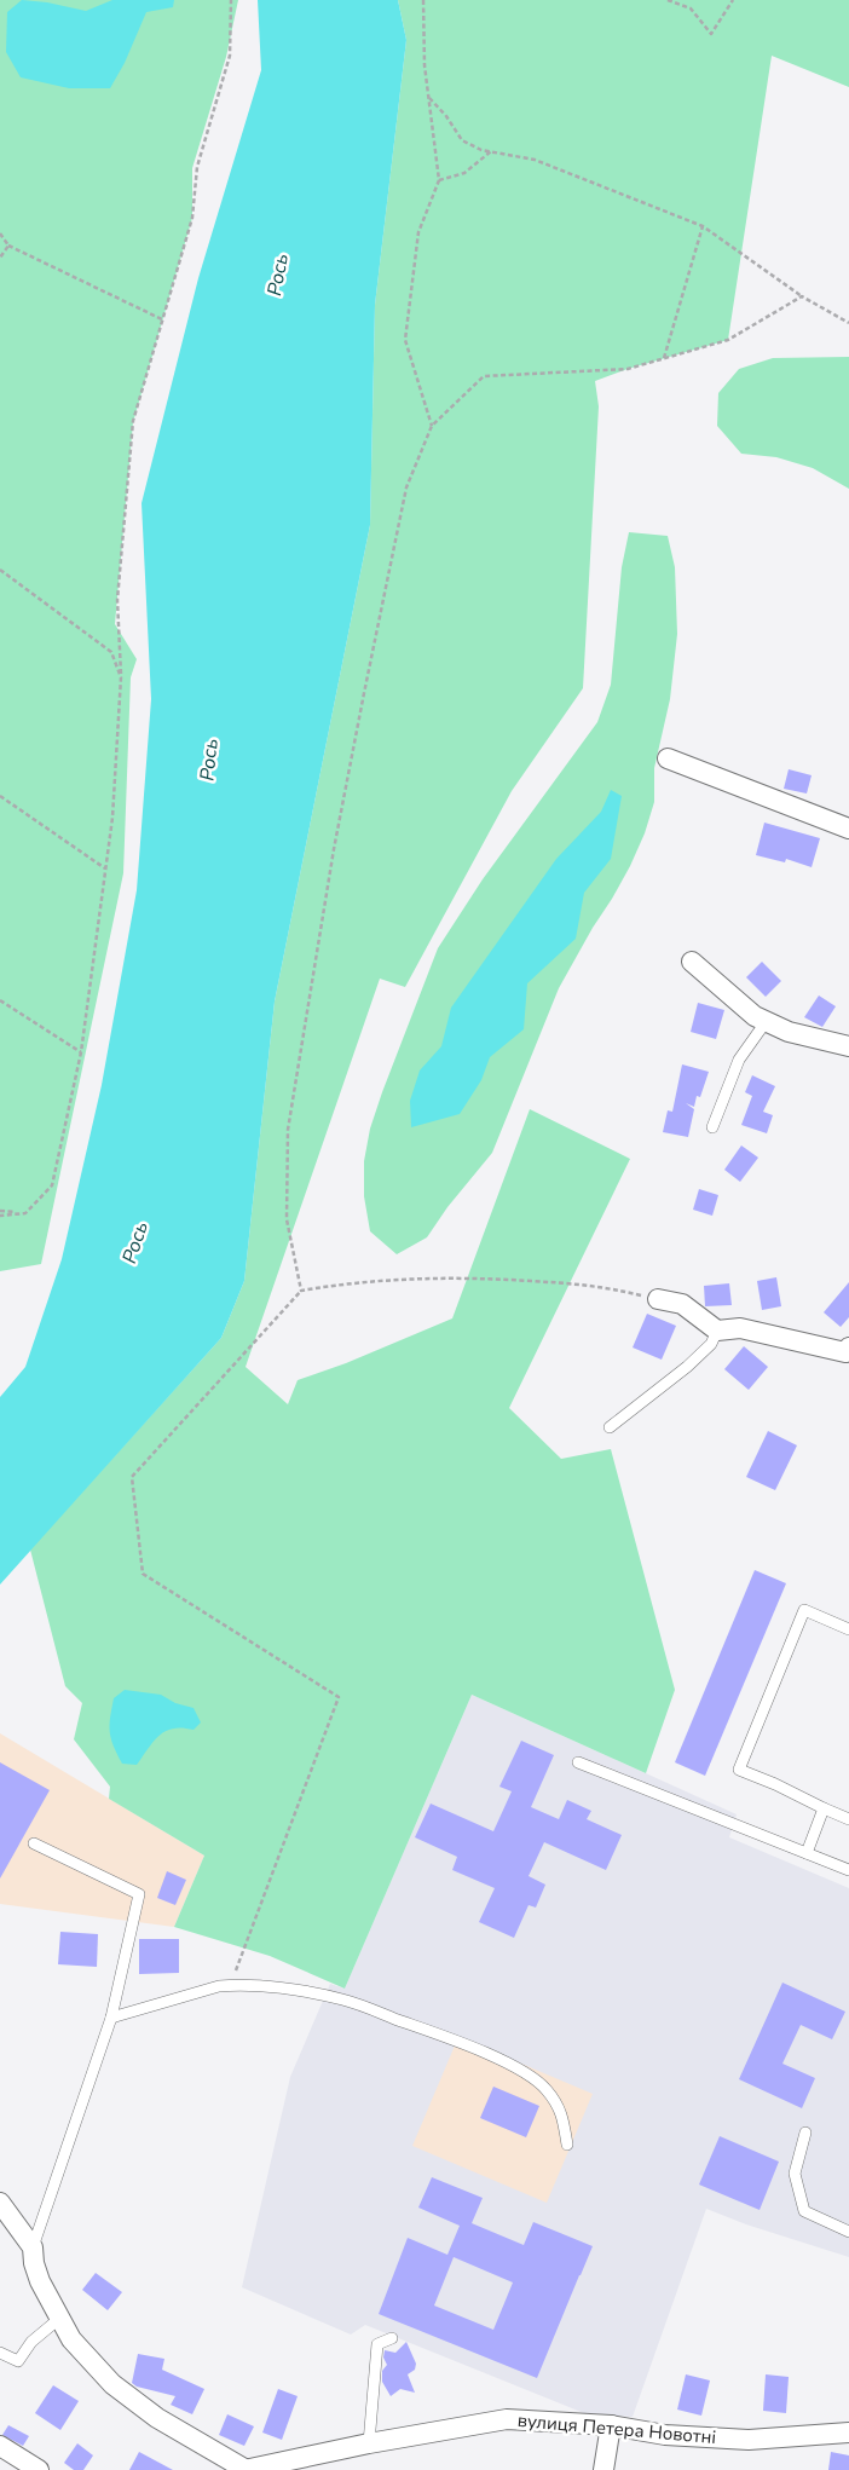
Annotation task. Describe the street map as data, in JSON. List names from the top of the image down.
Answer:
{
  "streets": {
    "street": ["вулиця Петера Новотні"]
  },
  "water": ["Рось"]
}
